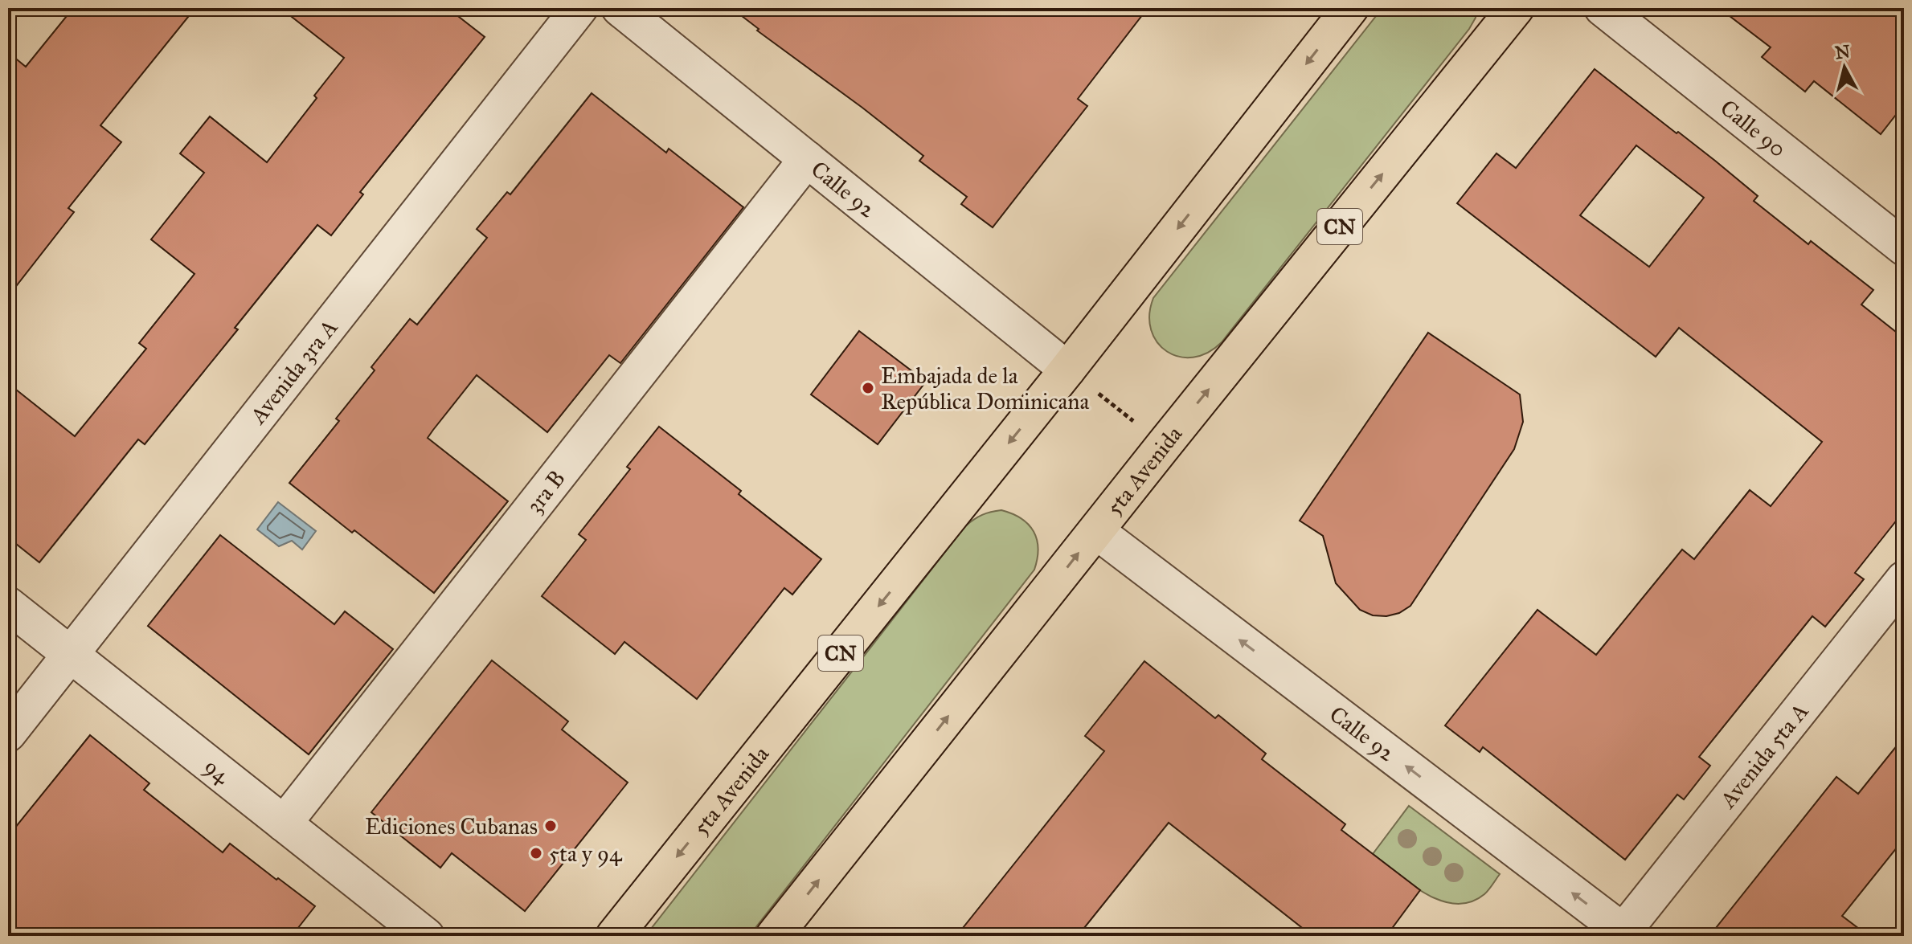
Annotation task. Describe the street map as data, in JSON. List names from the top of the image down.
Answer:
{
  "streets": {
    "highway": ["CN", "5ta Avenida"],
    "street": [
      "Calle 90",
      "Calle 92",
      "Avenida 3ra A",
      "3ra B",
      "Avenida 5ta A",
      "94"
    ]
  },
  "crossings": [
    ["Calle 92", "5ta Avenida"],
    ["Calle 92", "3ra B"],
    ["Calle 92", "Avenida 5ta A"],
    ["Avenida 3ra A", "94"],
    ["3ra B", "94"]
  ],
  "one_way": ["Calle 92"],
  "places": ["Embajada de la República Dominicana", "Ediciones Cubanas", "5ta y 94"],
  "north": "top"
}
